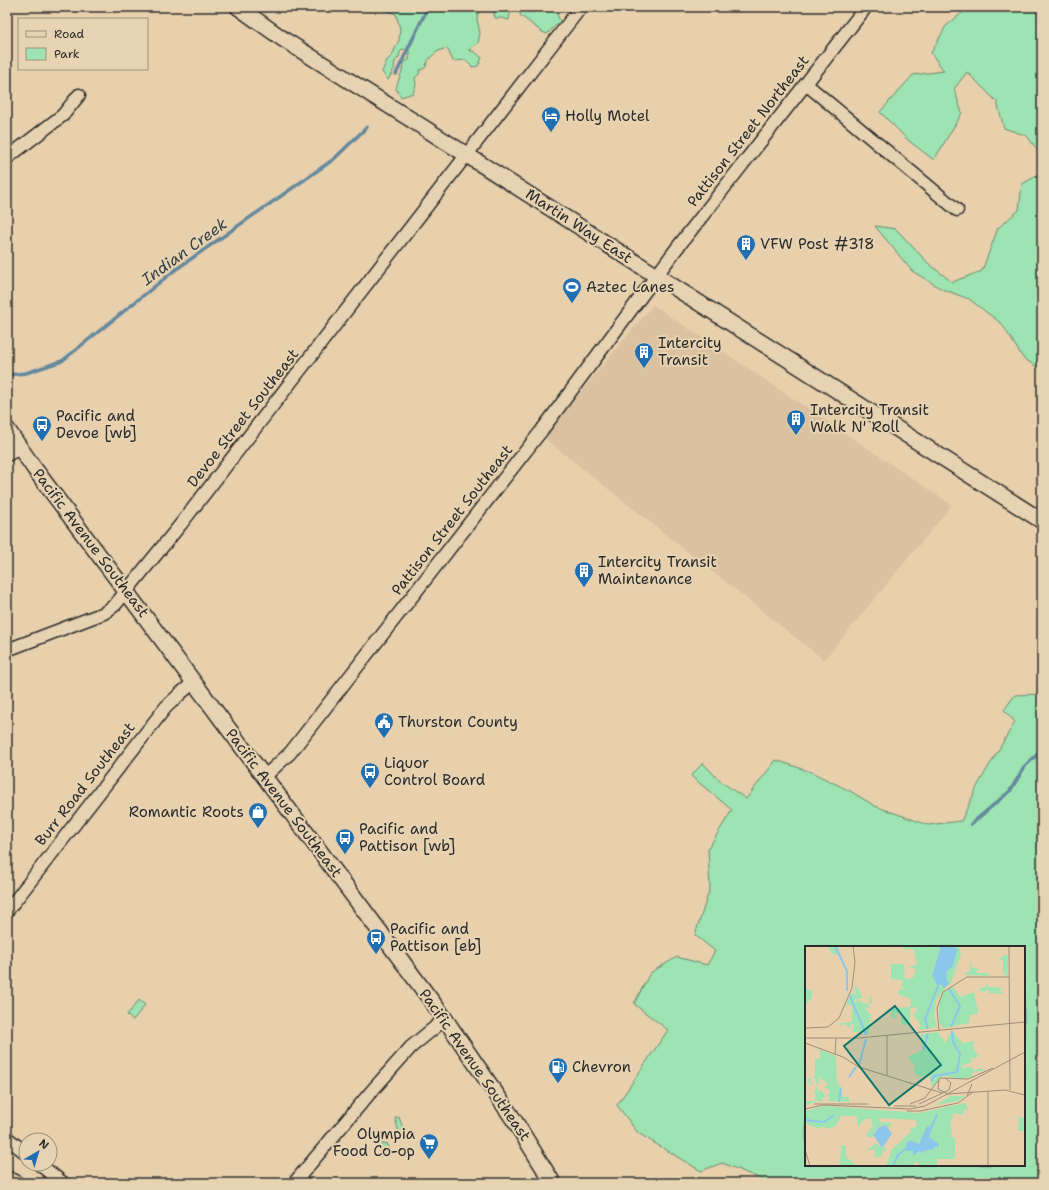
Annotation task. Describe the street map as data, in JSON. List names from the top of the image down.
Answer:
{
  "streets": {
    "main road": ["Martin Way East", "Pacific Avenue Southeast"],
    "street": [
      "Pattison Street Northeast",
      "Devoe Street Southeast",
      "Pattison Street Southeast",
      "Burr Road Southeast"
    ]
  },
  "crossings": [
    ["Pattison Street Northeast", "Martin Way East"],
    ["Pattison Street Northeast", "Pattison Street Southeast"],
    ["Martin Way East", "Devoe Street Southeast"],
    ["Martin Way East", "Pattison Street Southeast"],
    ["Devoe Street Southeast", "Pacific Avenue Southeast"],
    ["Pattison Street Southeast", "Pacific Avenue Southeast"],
    ["Pacific Avenue Southeast", "Burr Road Southeast"]
  ],
  "water": ["Indian Creek"],
  "places": {
    "hotel": ["Holly Motel"],
    "building": [
      "VFW Post #318",
      "Intercity Transit",
      "Intercity Transit Walk N' Roll",
      "Intercity Transit Maintenance"
    ],
    "sports": ["Aztec Lanes"],
    "bus stop": [
      "Pacific and Devoe [wb]",
      "Liquor Control Board",
      "Pacific and Pattison [wb]",
      "Pacific and Pattison [eb]"
    ],
    "public building": ["Thurston County"],
    "shop": ["Romantic Roots"],
    "fuel station": ["Chevron"],
    "supermarket": ["Olympia Food Co-op"]
  },
  "legend": ["Road", "Park"],
  "north": "top right"
}
